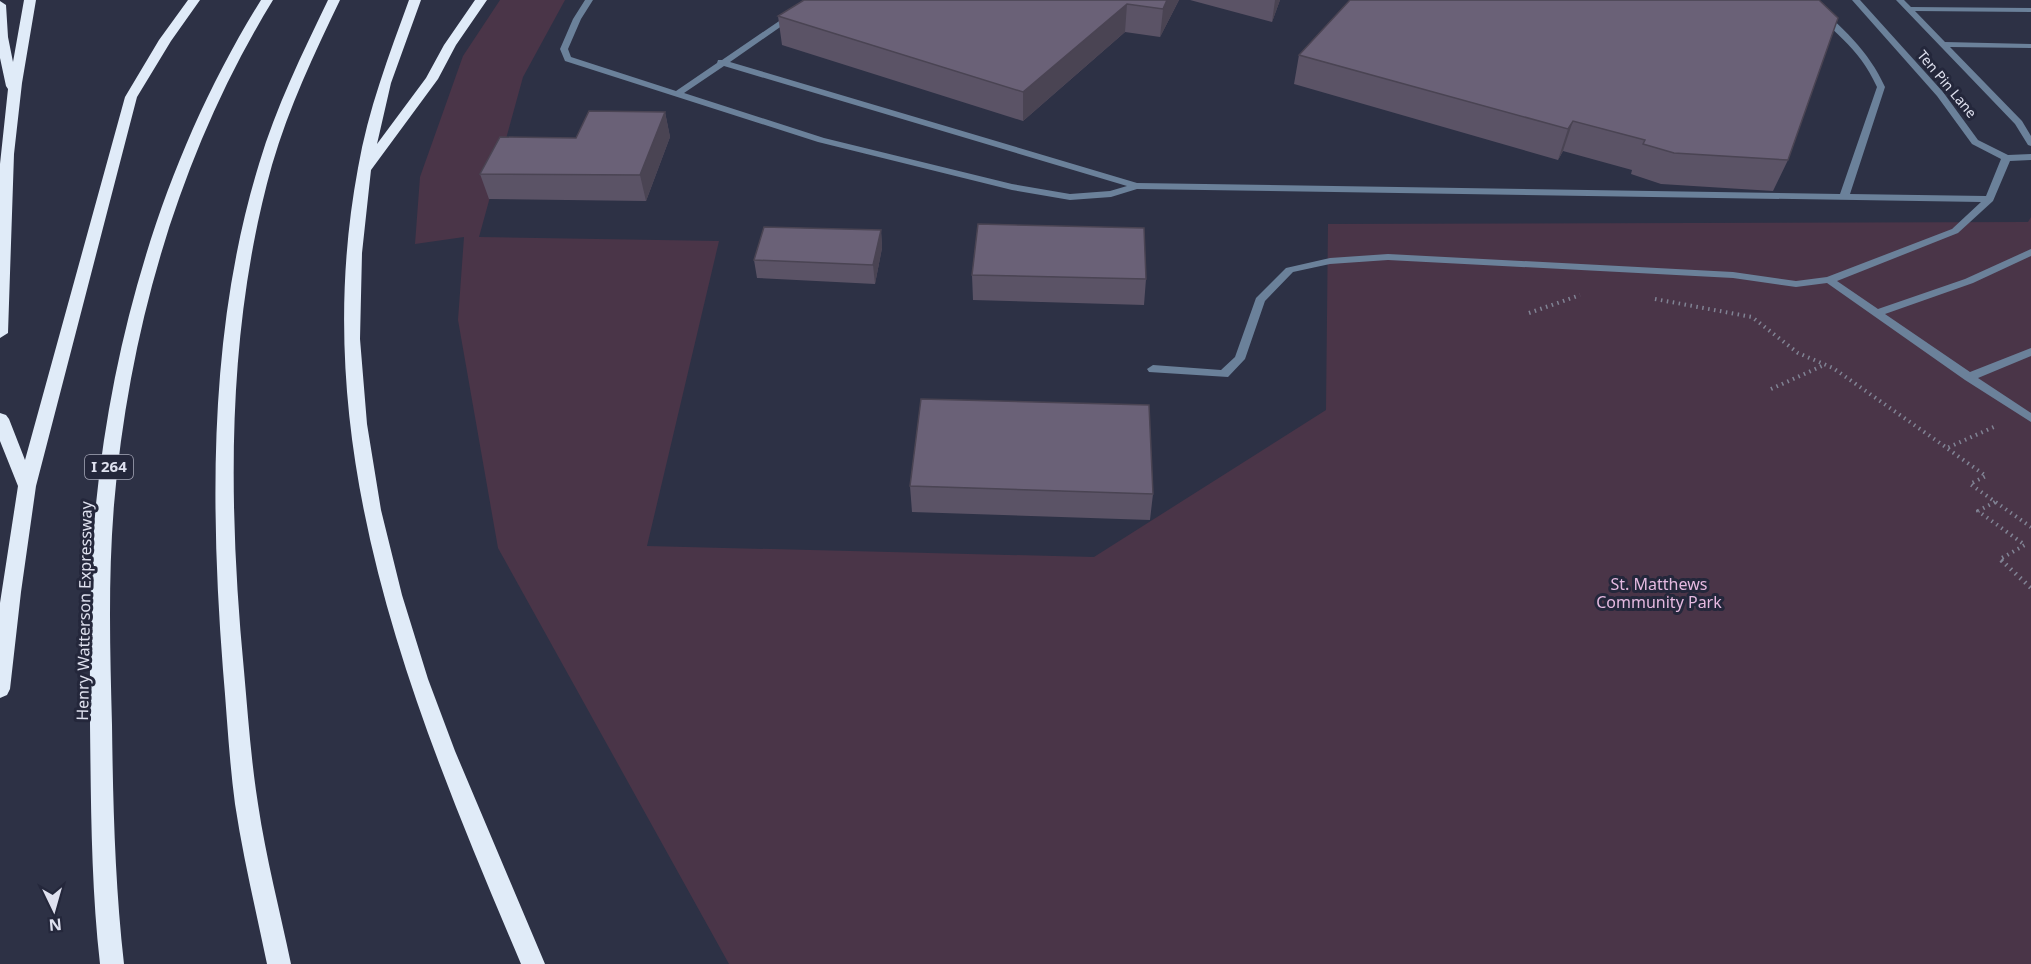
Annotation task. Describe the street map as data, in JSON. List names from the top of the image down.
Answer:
{
  "streets": {
    "highway": ["I 264", "Henry Watterson Expressway"],
    "lane": ["Ten Pin Lane"]
  },
  "parks": ["St. Matthews Community Park"],
  "north": "bottom"
}
